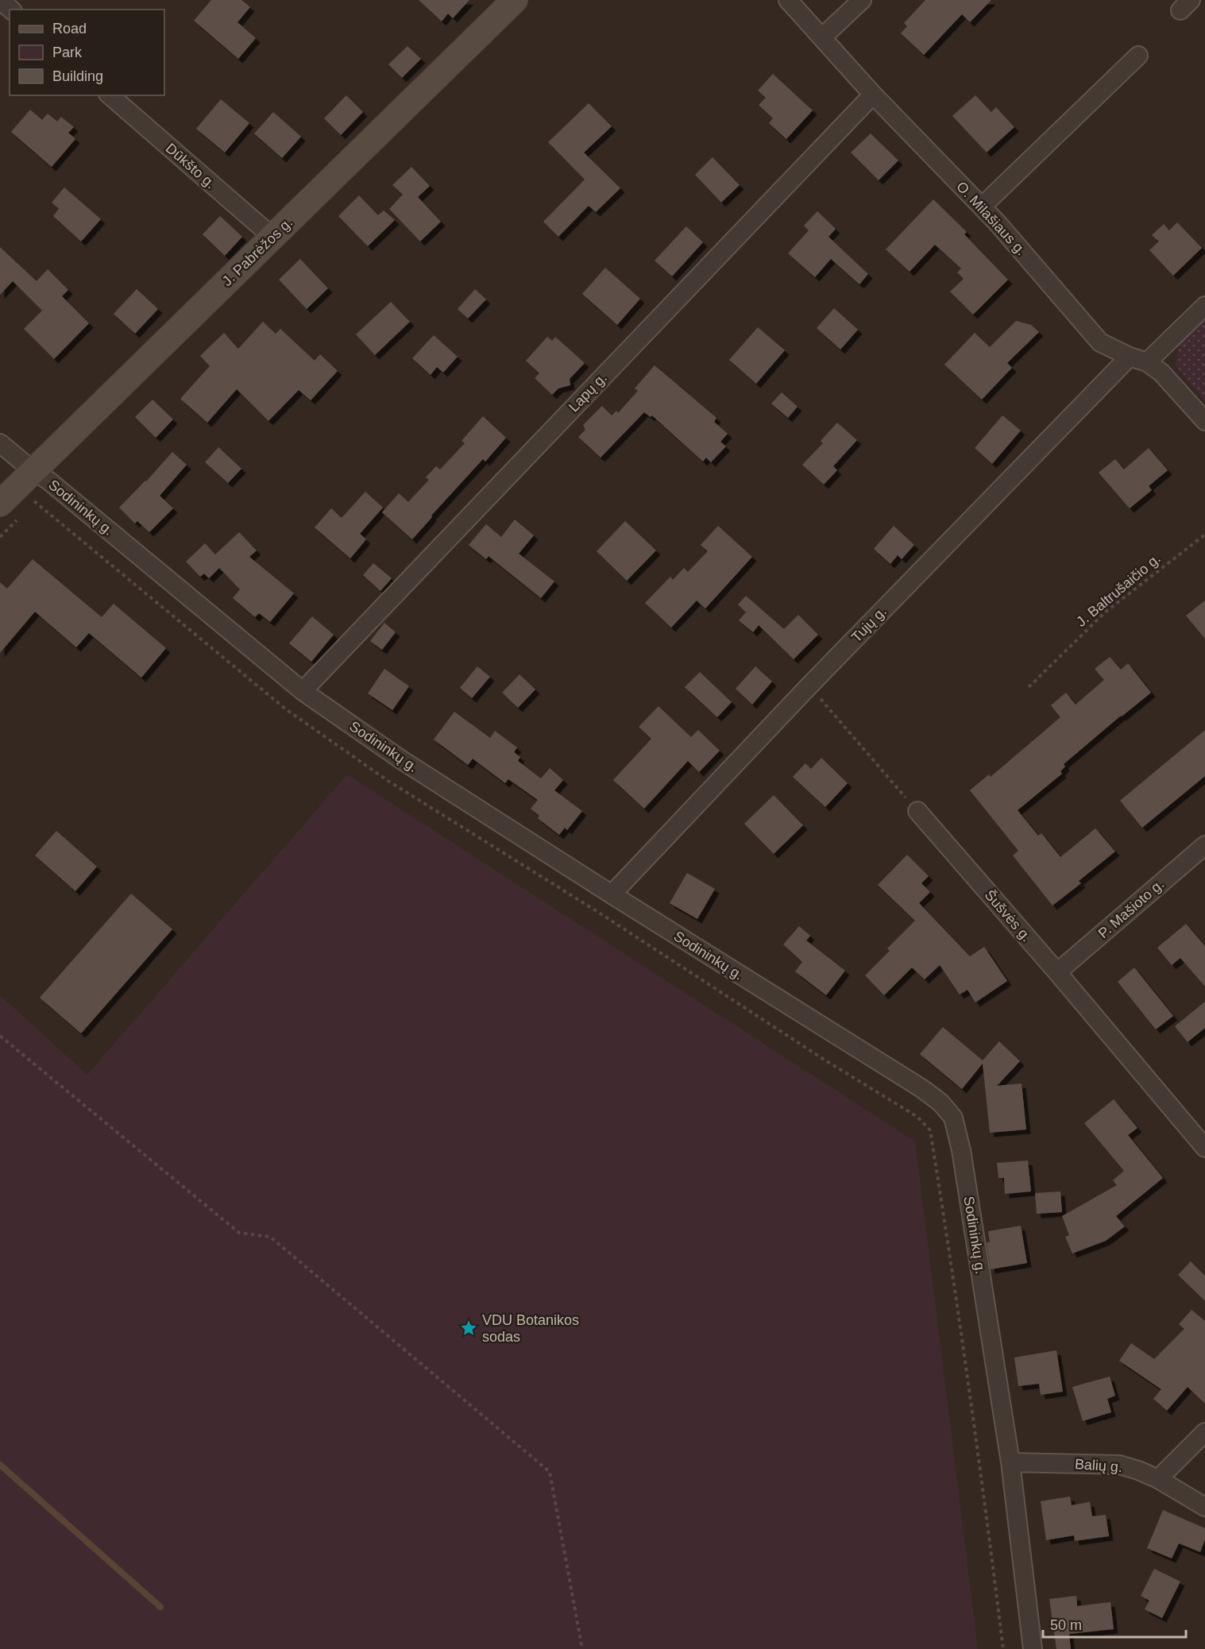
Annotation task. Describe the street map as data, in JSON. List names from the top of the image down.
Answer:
{
  "streets": {
    "street": [
      "Dūkšto g.",
      "O. Milašiaus g.",
      "J. Pabrėžos g.",
      "Lapų g.",
      "Sodininkų g.",
      "Tujų g.",
      "P. Mašioto g.",
      "Šušvės g.",
      "Balių g."
    ],
    "path": ["J. Baltrušaičio g."]
  },
  "crossings": [
    ["Dūkšto g.", "J. Pabrėžos g."],
    ["O. Milašiaus g.", "Lapų g."],
    ["O. Milašiaus g.", "Tujų g."],
    ["J. Pabrėžos g.", "Sodininkų g."],
    ["Lapų g.", "Sodininkų g."],
    ["Sodininkų g.", "Tujų g."],
    ["Sodininkų g.", "Balių g."],
    ["P. Mašioto g.", "Šušvės g."]
  ],
  "places": {
    "place": ["VDU Botanikos sodas"]
  },
  "legend": ["Road", "Park", "Building"],
  "scale_bar": "50 m"
}
